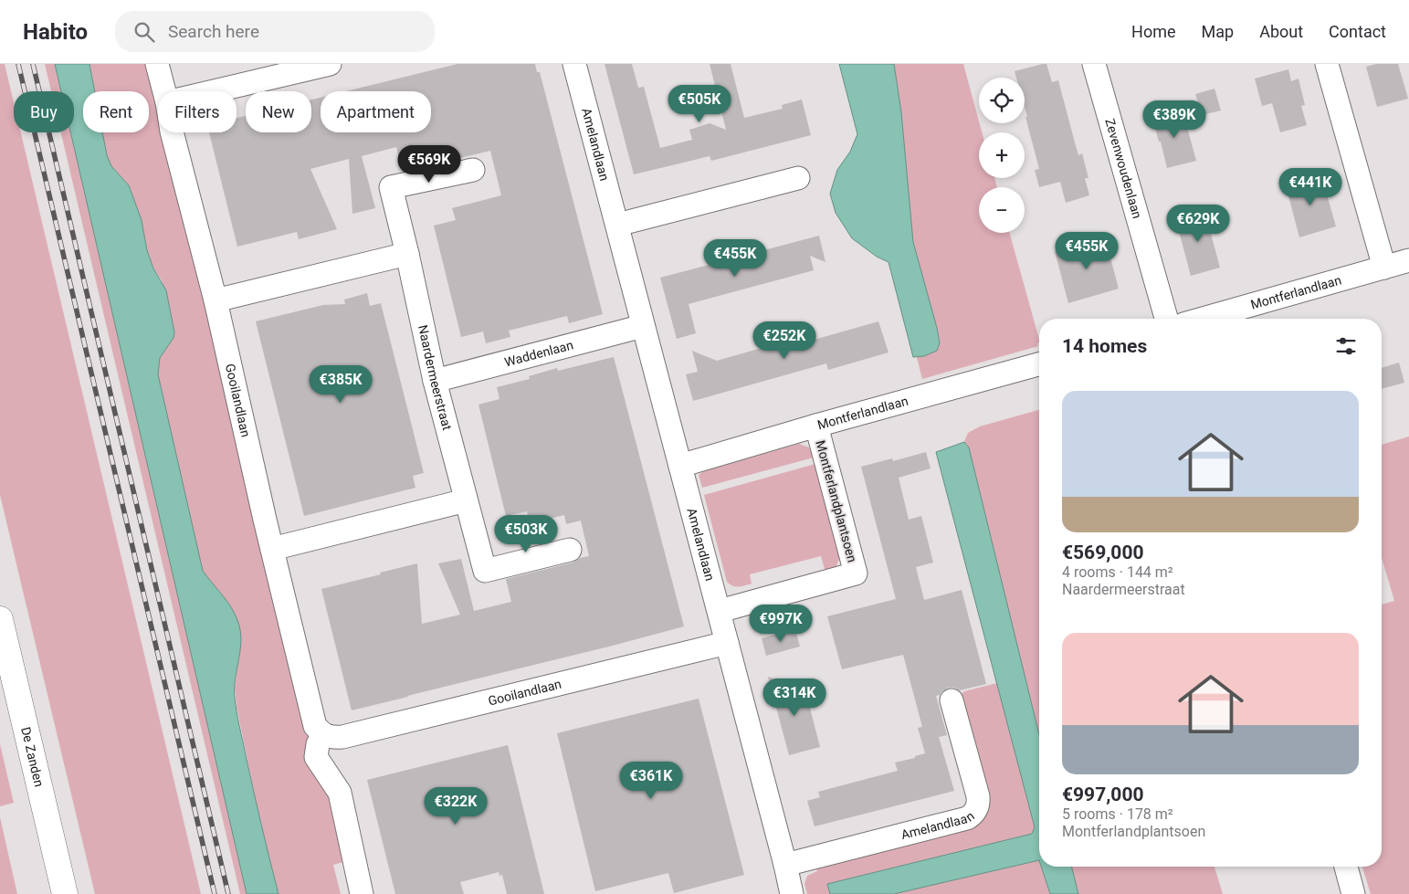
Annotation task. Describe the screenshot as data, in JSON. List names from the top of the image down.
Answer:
{
  "streets": {
    "main road": ["De Zanden"],
    "street": [
      "Amelandlaan",
      "Zevenwoudenlaan",
      "Montferlandlaan",
      "Waddenlaan",
      "Naardermeerstraat",
      "Gooilandlaan",
      "Montferlandplantsoen"
    ]
  },
  "crossings": [
    ["Amelandlaan", "Montferlandlaan"],
    ["Amelandlaan", "Waddenlaan"],
    ["Amelandlaan", "Gooilandlaan"],
    ["Amelandlaan", "Montferlandplantsoen"],
    ["Montferlandlaan", "Montferlandplantsoen"],
    ["Waddenlaan", "Naardermeerstraat"]
  ],
  "page": {
    "header": "Habito",
    "search": "Search here",
    "nav": [
      "Home",
      "Map",
      "About",
      "Contact"
    ],
    "map_buttons": ["+", "−"],
    "price": [
      "€505K",
      "€389K",
      "€569K",
      "€441K",
      "€629K",
      "€455K",
      "€455K",
      "€252K",
      "€385K",
      "€503K",
      "€997K",
      "€314K",
      "€361K",
      "€322K"
    ],
    "chip": [
      "Buy",
      "Rent",
      "Filters",
      "New",
      "Apartment"
    ],
    "heading": "14 homes",
    "list": [
      {
        "name": "€569,000",
        "note": "4 rooms · 144 m² · Naardermeerstraat"
      },
      {
        "name": "€997,000",
        "note": "5 rooms · 178 m² · Montferlandplantsoen"
      }
    ]
  }
}
